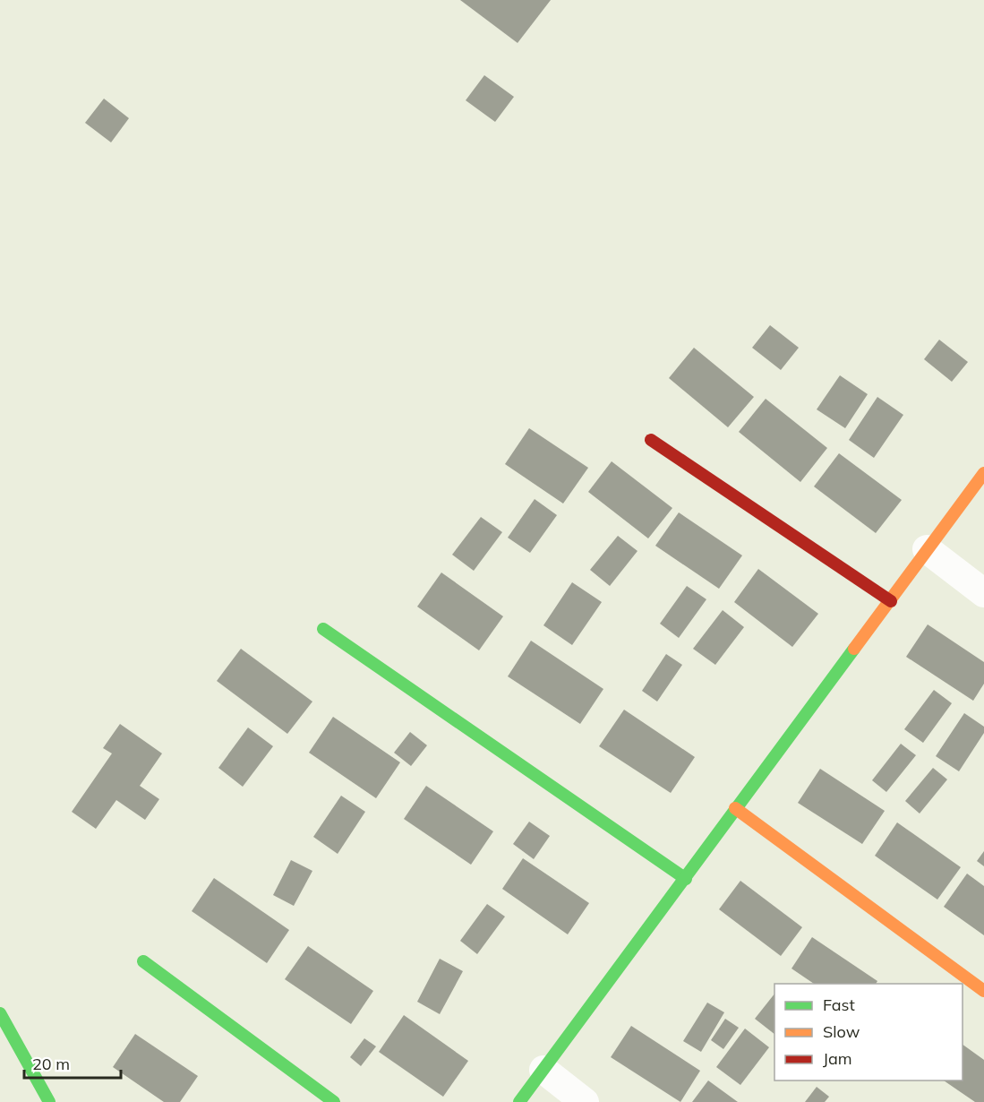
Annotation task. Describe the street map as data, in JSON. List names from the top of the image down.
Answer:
{
  "legend": ["Fast", "Slow", "Jam"],
  "scale_bar": "20 m"
}
